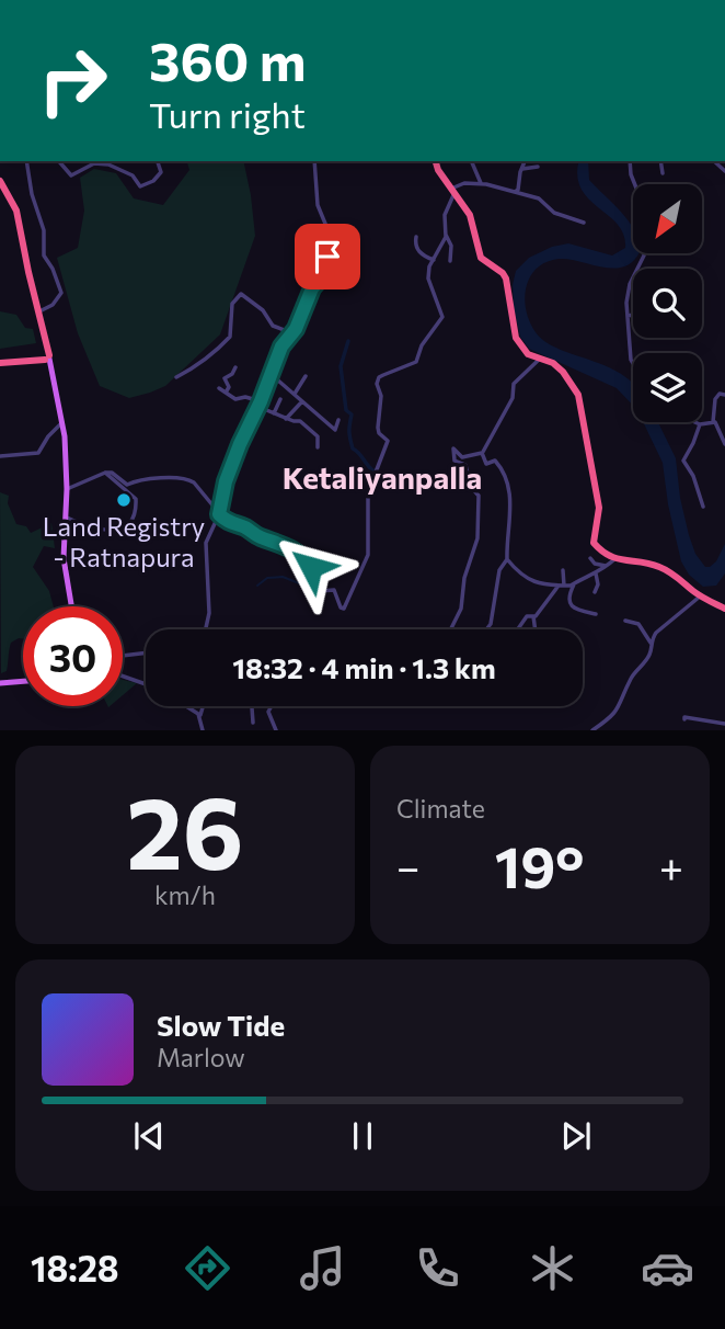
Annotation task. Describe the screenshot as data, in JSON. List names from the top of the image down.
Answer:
{
  "districts": ["Ketaliyanpalla"],
  "places": ["Land Registry - Ratnapura"],
  "north": "bottom left",
  "page": {
    "turn": ["360 m", "Turn right"],
    "limit": "30",
    "trip": "18:32 · 4 min · 1.3 km",
    "tile": [
      ["26", "km/h"],
      "Climate"
    ],
    "heat": ["−", "19°", "+"],
    "song": ["Slow Tide", "Marlow"],
    "tabs": "18:28"
  }
}
